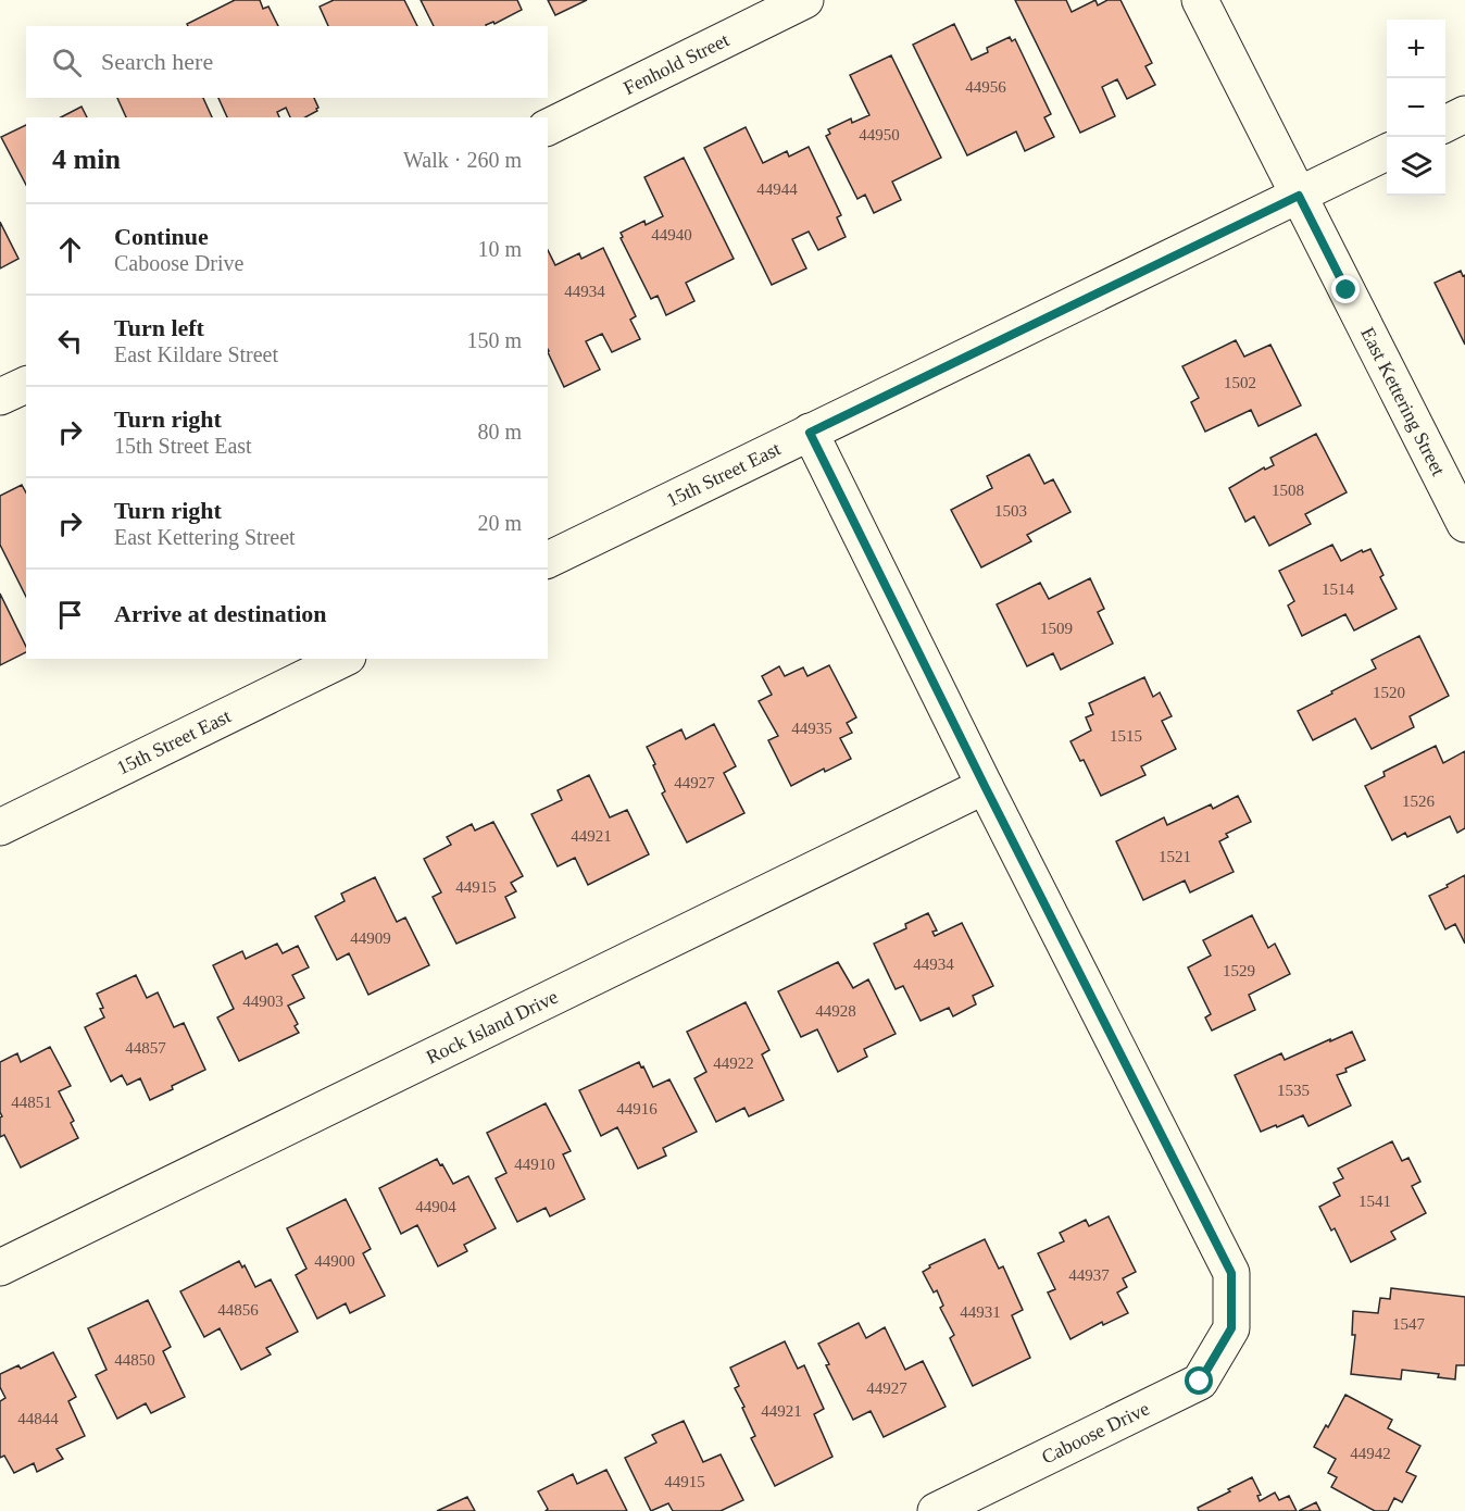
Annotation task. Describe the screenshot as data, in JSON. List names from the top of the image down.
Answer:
{
  "streets": {
    "street": [
      "Fenhold Street",
      "East Kettering Street",
      "15th Street East",
      "Rock Island Drive",
      "Caboose Drive"
    ]
  },
  "crossings": [
    ["East Kettering Street", "15th Street East"],
    ["Rock Island Drive", "Caboose Drive"]
  ],
  "house_numbers": [
    "44956",
    "44950",
    "44944",
    "44940",
    "44934",
    "1502",
    "1508",
    "1503",
    "1514",
    "1509",
    "1520",
    "44935",
    "1515",
    "44927",
    "1526",
    "44921",
    "1521",
    "44915",
    "44909",
    "44934",
    "1529",
    "44903",
    "44928",
    "44857",
    "44922",
    "1535",
    "44851",
    "44916",
    "44910",
    "1541",
    "44904",
    "44900",
    "44937",
    "44856",
    "44931",
    "1547",
    "44850",
    "44927",
    "44921",
    "44844",
    "44942",
    "44915"
  ],
  "page": {
    "map_buttons": ["+", "−"],
    "search": "Search here",
    "heading": ["4 min", "Walk · 260 m"],
    "list": [
      ["Continue", "Caboose Drive", "10 m"],
      ["Turn left", "East Kildare Street", "150 m"],
      ["Turn right", "15th Street East", "80 m"],
      ["Turn right", "East Kettering Street", "20 m"],
      "Arrive at destination"
    ]
  }
}
